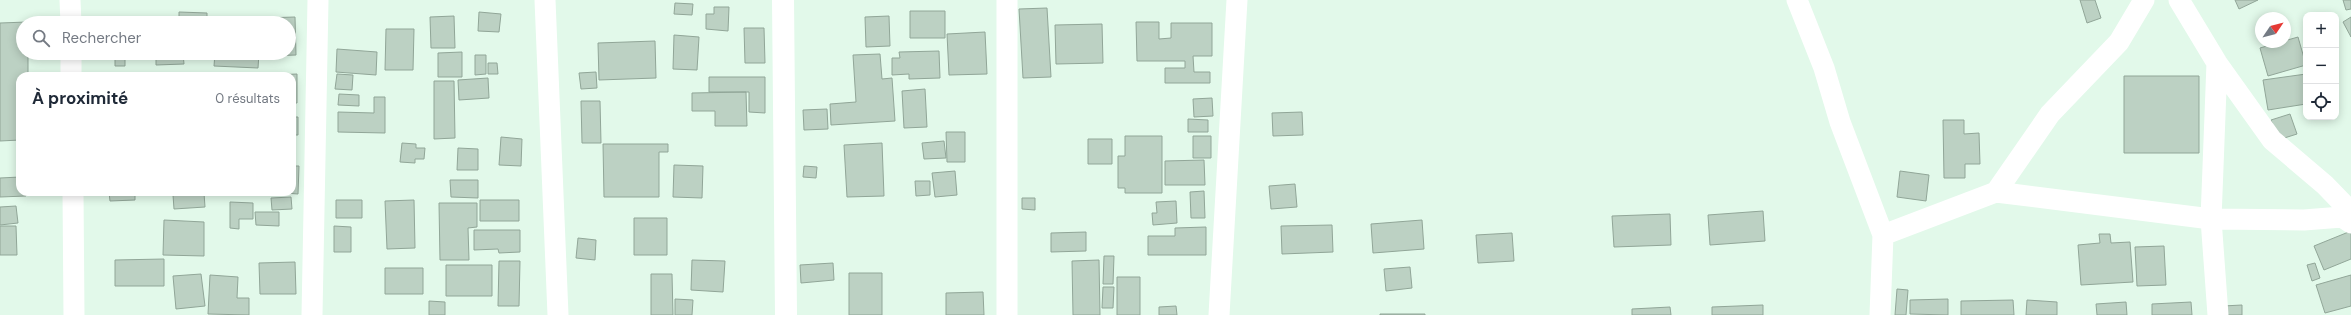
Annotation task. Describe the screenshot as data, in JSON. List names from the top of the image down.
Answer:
{
  "north": "top right",
  "page": {
    "map_buttons": ["+", "−"],
    "search": "Rechercher",
    "heading": ["À proximité", "0 résultats"]
  }
}
